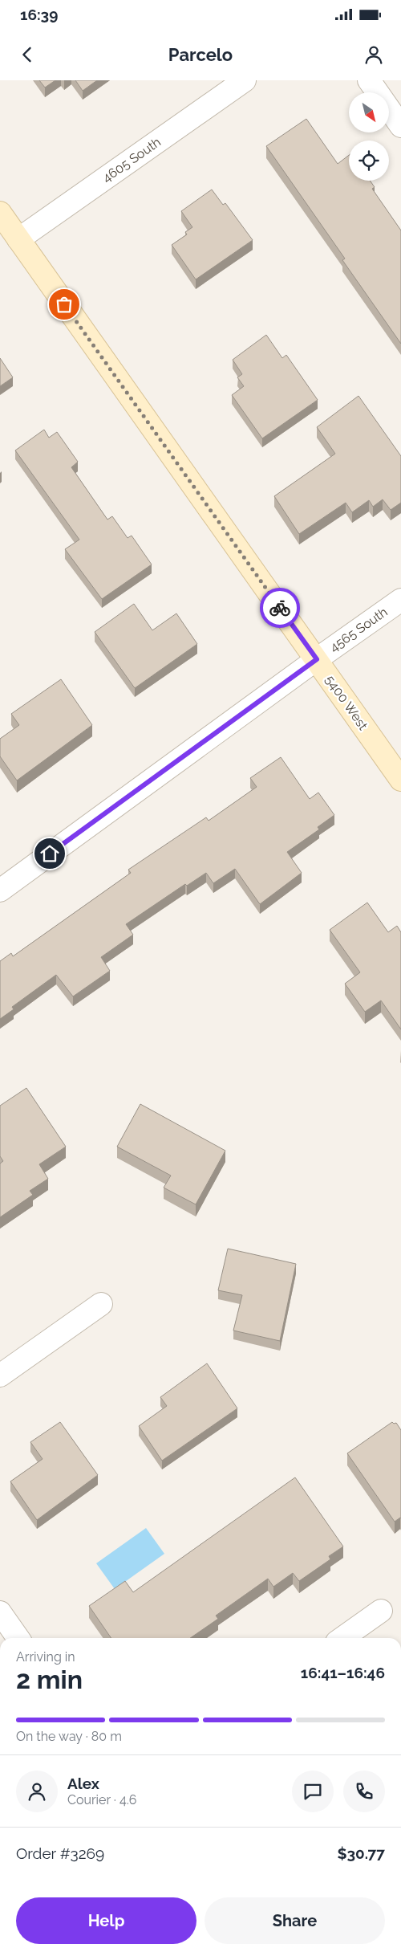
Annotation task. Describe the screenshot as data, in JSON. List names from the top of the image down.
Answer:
{
  "streets": {
    "street": ["4605 South", "4565 South", "5400 West"]
  },
  "crossings": [
    ["4605 South", "5400 West"],
    ["4565 South", "5400 West"]
  ],
  "north": "bottom right",
  "page": {
    "status": "16:39",
    "header": "Parcelo",
    "heading": ["2 min", "Arriving in", "16:41–16:46"],
    "panel": [
      "Alex",
      "Courier · 4.6",
      "Order #3269",
      "$30.77"
    ],
    "bar": "On the way · 80 m",
    "buttons": ["Help", "Share"]
  }
}
